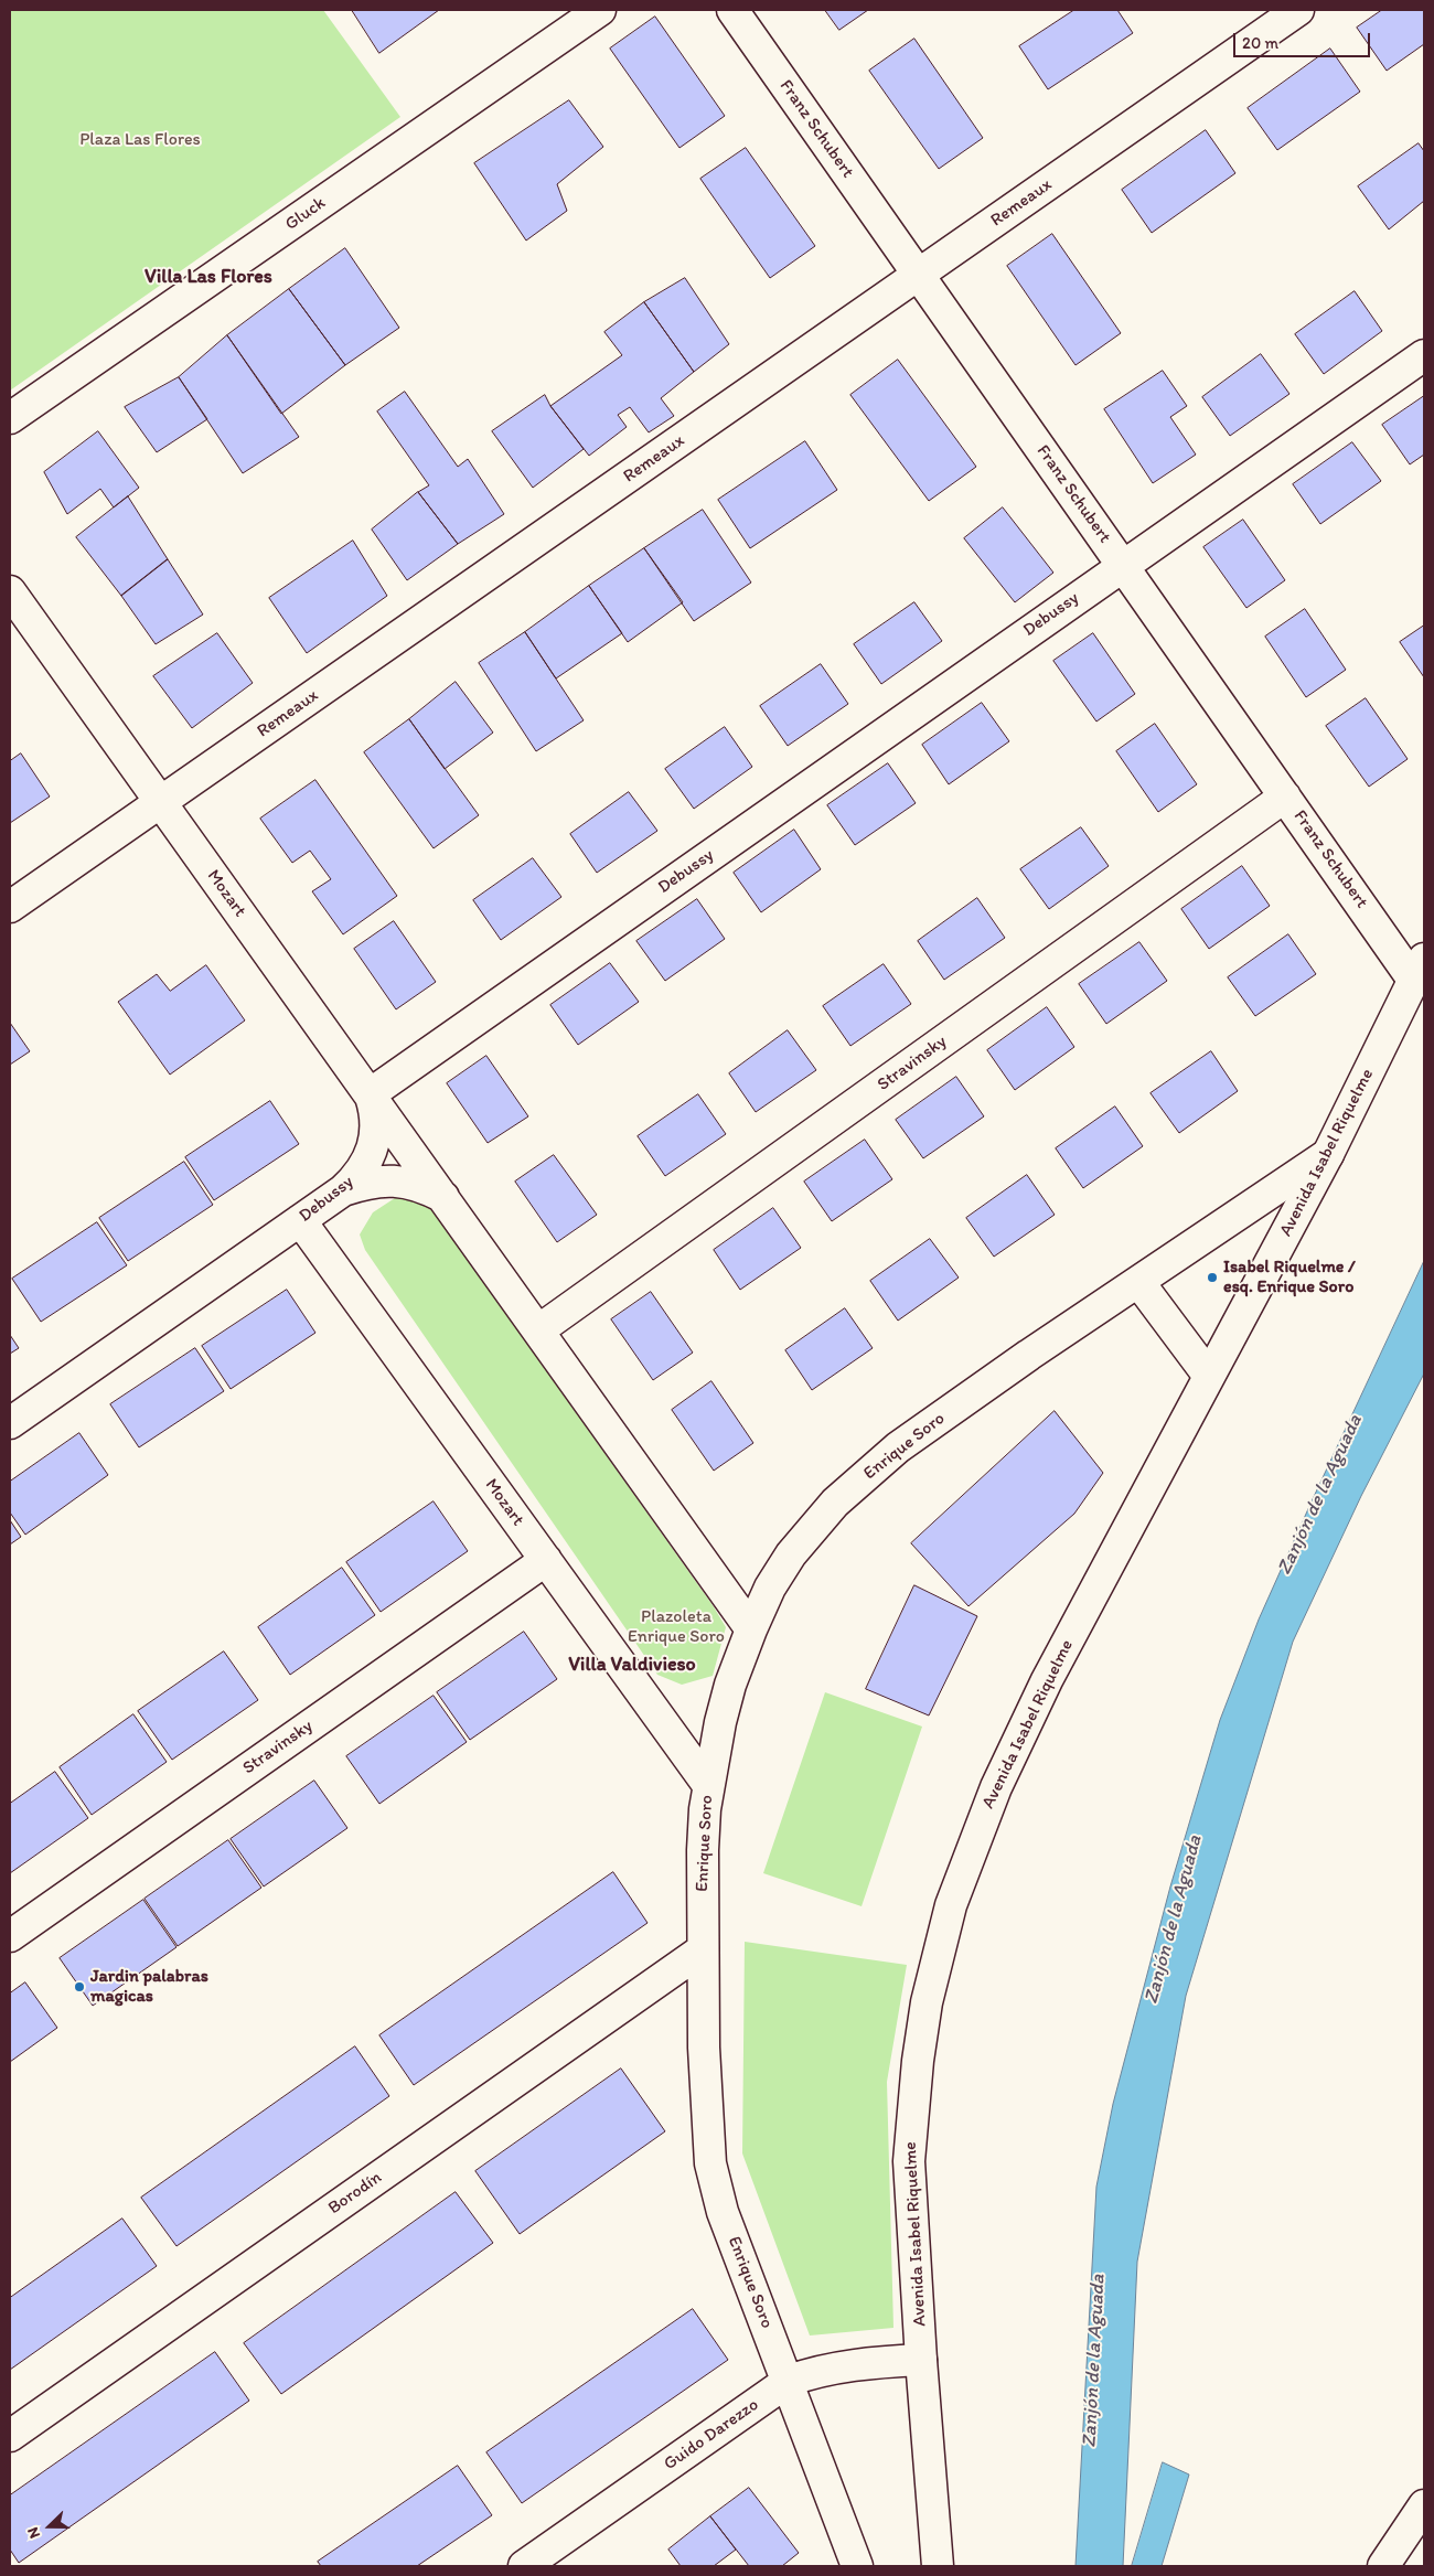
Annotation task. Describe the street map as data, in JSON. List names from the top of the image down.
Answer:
{
  "streets": {
    "street": [
      "Franz Schubert",
      "Remeaux",
      "Gluck",
      "Debussy",
      "Mozart",
      "Stravinsky",
      "Avenida Isabel Riquelme",
      "Enrique Soro",
      "Borodín",
      "Guido Darezzo"
    ]
  },
  "crossings": [
    ["Franz Schubert", "Remeaux"],
    ["Franz Schubert", "Debussy"],
    ["Franz Schubert", "Stravinsky"],
    ["Franz Schubert", "Avenida Isabel Riquelme"],
    ["Remeaux", "Mozart"],
    ["Debussy", "Mozart"],
    ["Mozart", "Stravinsky"],
    ["Mozart", "Enrique Soro"],
    ["Avenida Isabel Riquelme", "Enrique Soro"],
    ["Avenida Isabel Riquelme", "Guido Darezzo"],
    ["Enrique Soro", "Borodín"],
    ["Enrique Soro", "Guido Darezzo"]
  ],
  "districts": ["Villa Las Flores", "Villa Valdivieso"],
  "water": ["Zanjón de la Aguada"],
  "parks": ["Plaza Las Flores", "Plazoleta Enrique Soro"],
  "places": ["Isabel Riquelme / esq. Enrique Soro", "Jardin palabras magicas"],
  "scale_bar": "20 m",
  "north": "left"
}
